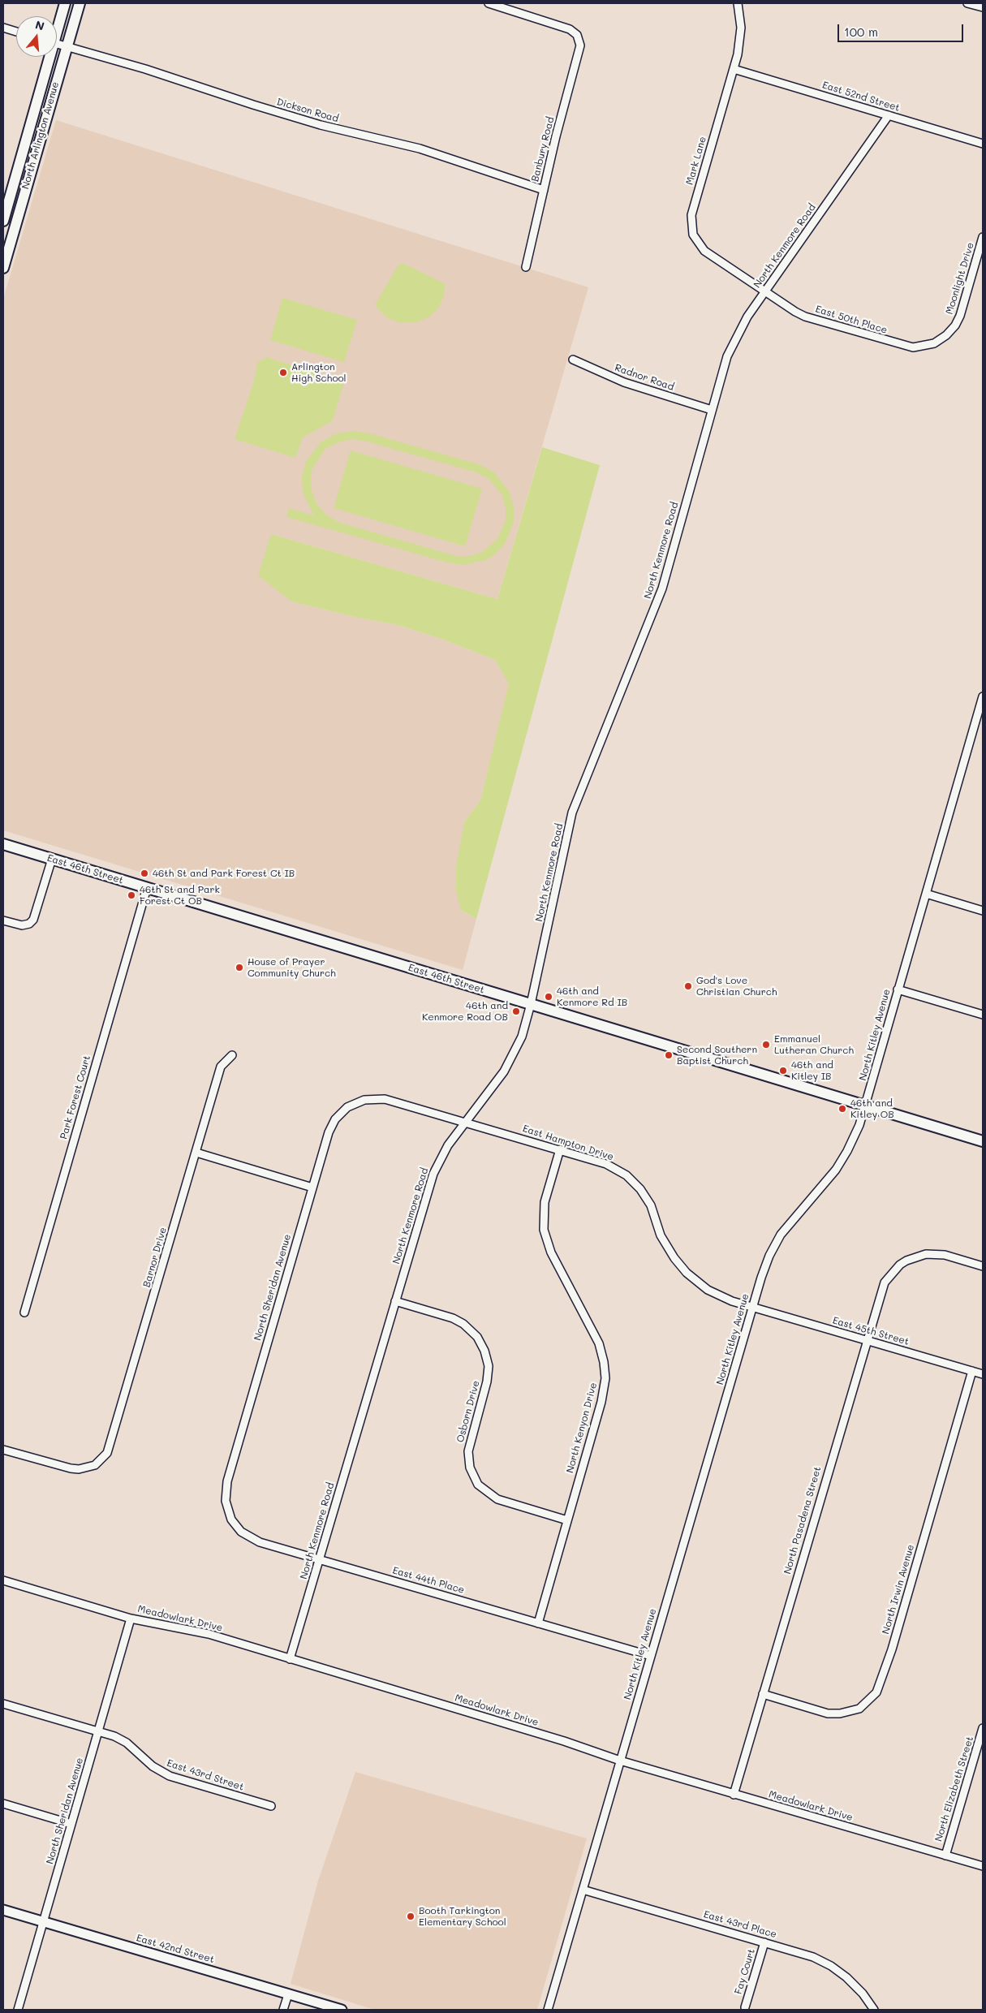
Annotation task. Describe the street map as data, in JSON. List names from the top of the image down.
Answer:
{
  "streets": {
    "main road": ["North Arlington Avenue", "East 46th Street"],
    "street": [
      "East 52nd Street",
      "Dickson Road",
      "Banbury Road",
      "Mark Lane",
      "North Kenmore Road",
      "Moonlight Drive",
      "East 50th Place",
      "Radnor Road",
      "North Kitley Avenue",
      "Park Forest Court",
      "East Hampton Drive",
      "Barnor Drive",
      "North Sheridan Avenue",
      "East 45th Street",
      "Osborn Drive",
      "North Kenyon Drive",
      "North Pasadena Street",
      "East 44th Place",
      "North Irwin Avenue",
      "Meadowlark Drive",
      "East 43rd Street",
      "North Elizabeth Street",
      "East 43rd Place",
      "East 42nd Street",
      "Fay Court"
    ]
  },
  "crossings": [
    ["East 52nd Street", "Mark Lane"],
    ["East 52nd Street", "North Kenmore Road"],
    ["Dickson Road", "North Arlington Avenue"],
    ["Dickson Road", "Banbury Road"],
    ["Mark Lane", "North Kenmore Road"],
    ["Mark Lane", "East 50th Place"],
    ["North Kenmore Road", "East 50th Place"],
    ["North Kenmore Road", "Radnor Road"],
    ["North Kenmore Road", "East 46th Street"],
    ["North Kenmore Road", "East Hampton Drive"],
    ["North Kenmore Road", "Osborn Drive"],
    ["North Kenmore Road", "East 44th Place"],
    ["North Kenmore Road", "Meadowlark Drive"],
    ["Moonlight Drive", "East 50th Place"],
    ["East 46th Street", "North Kitley Avenue"],
    ["East 46th Street", "Park Forest Court"],
    ["North Kitley Avenue", "East Hampton Drive"],
    ["North Kitley Avenue", "East 45th Street"],
    ["North Kitley Avenue", "East 44th Place"],
    ["North Kitley Avenue", "Meadowlark Drive"],
    ["North Kitley Avenue", "East 43rd Place"],
    ["East Hampton Drive", "North Sheridan Avenue"],
    ["East Hampton Drive", "East 45th Street"],
    ["East Hampton Drive", "North Kenyon Drive"],
    ["North Sheridan Avenue", "East 44th Place"],
    ["North Sheridan Avenue", "Meadowlark Drive"],
    ["North Sheridan Avenue", "East 43rd Street"],
    ["North Sheridan Avenue", "East 42nd Street"],
    ["East 45th Street", "North Pasadena Street"],
    ["East 45th Street", "North Irwin Avenue"],
    ["Osborn Drive", "North Kenyon Drive"],
    ["North Kenyon Drive", "East 44th Place"],
    ["North Pasadena Street", "North Irwin Avenue"],
    ["North Pasadena Street", "Meadowlark Drive"],
    ["Meadowlark Drive", "North Elizabeth Street"],
    ["East 43rd Place", "Fay Court"]
  ],
  "places": [
    "Arlington High School",
    "46th St and Park Forest Ct IB",
    "46th St and Park Forest Ct OB",
    "House of Prayer Community Church",
    "God's Love Christian Church",
    "46th and Kenmore Rd IB",
    "46th and Kenmore Road OB",
    "Emmanuel Lutheran Church",
    "Second Southern Baptist Church",
    "46th and Kitley IB",
    "46th and Kitley OB",
    "Booth Tarkington Elementary School"
  ],
  "scale_bar": "100 m",
  "north": "top"
}
